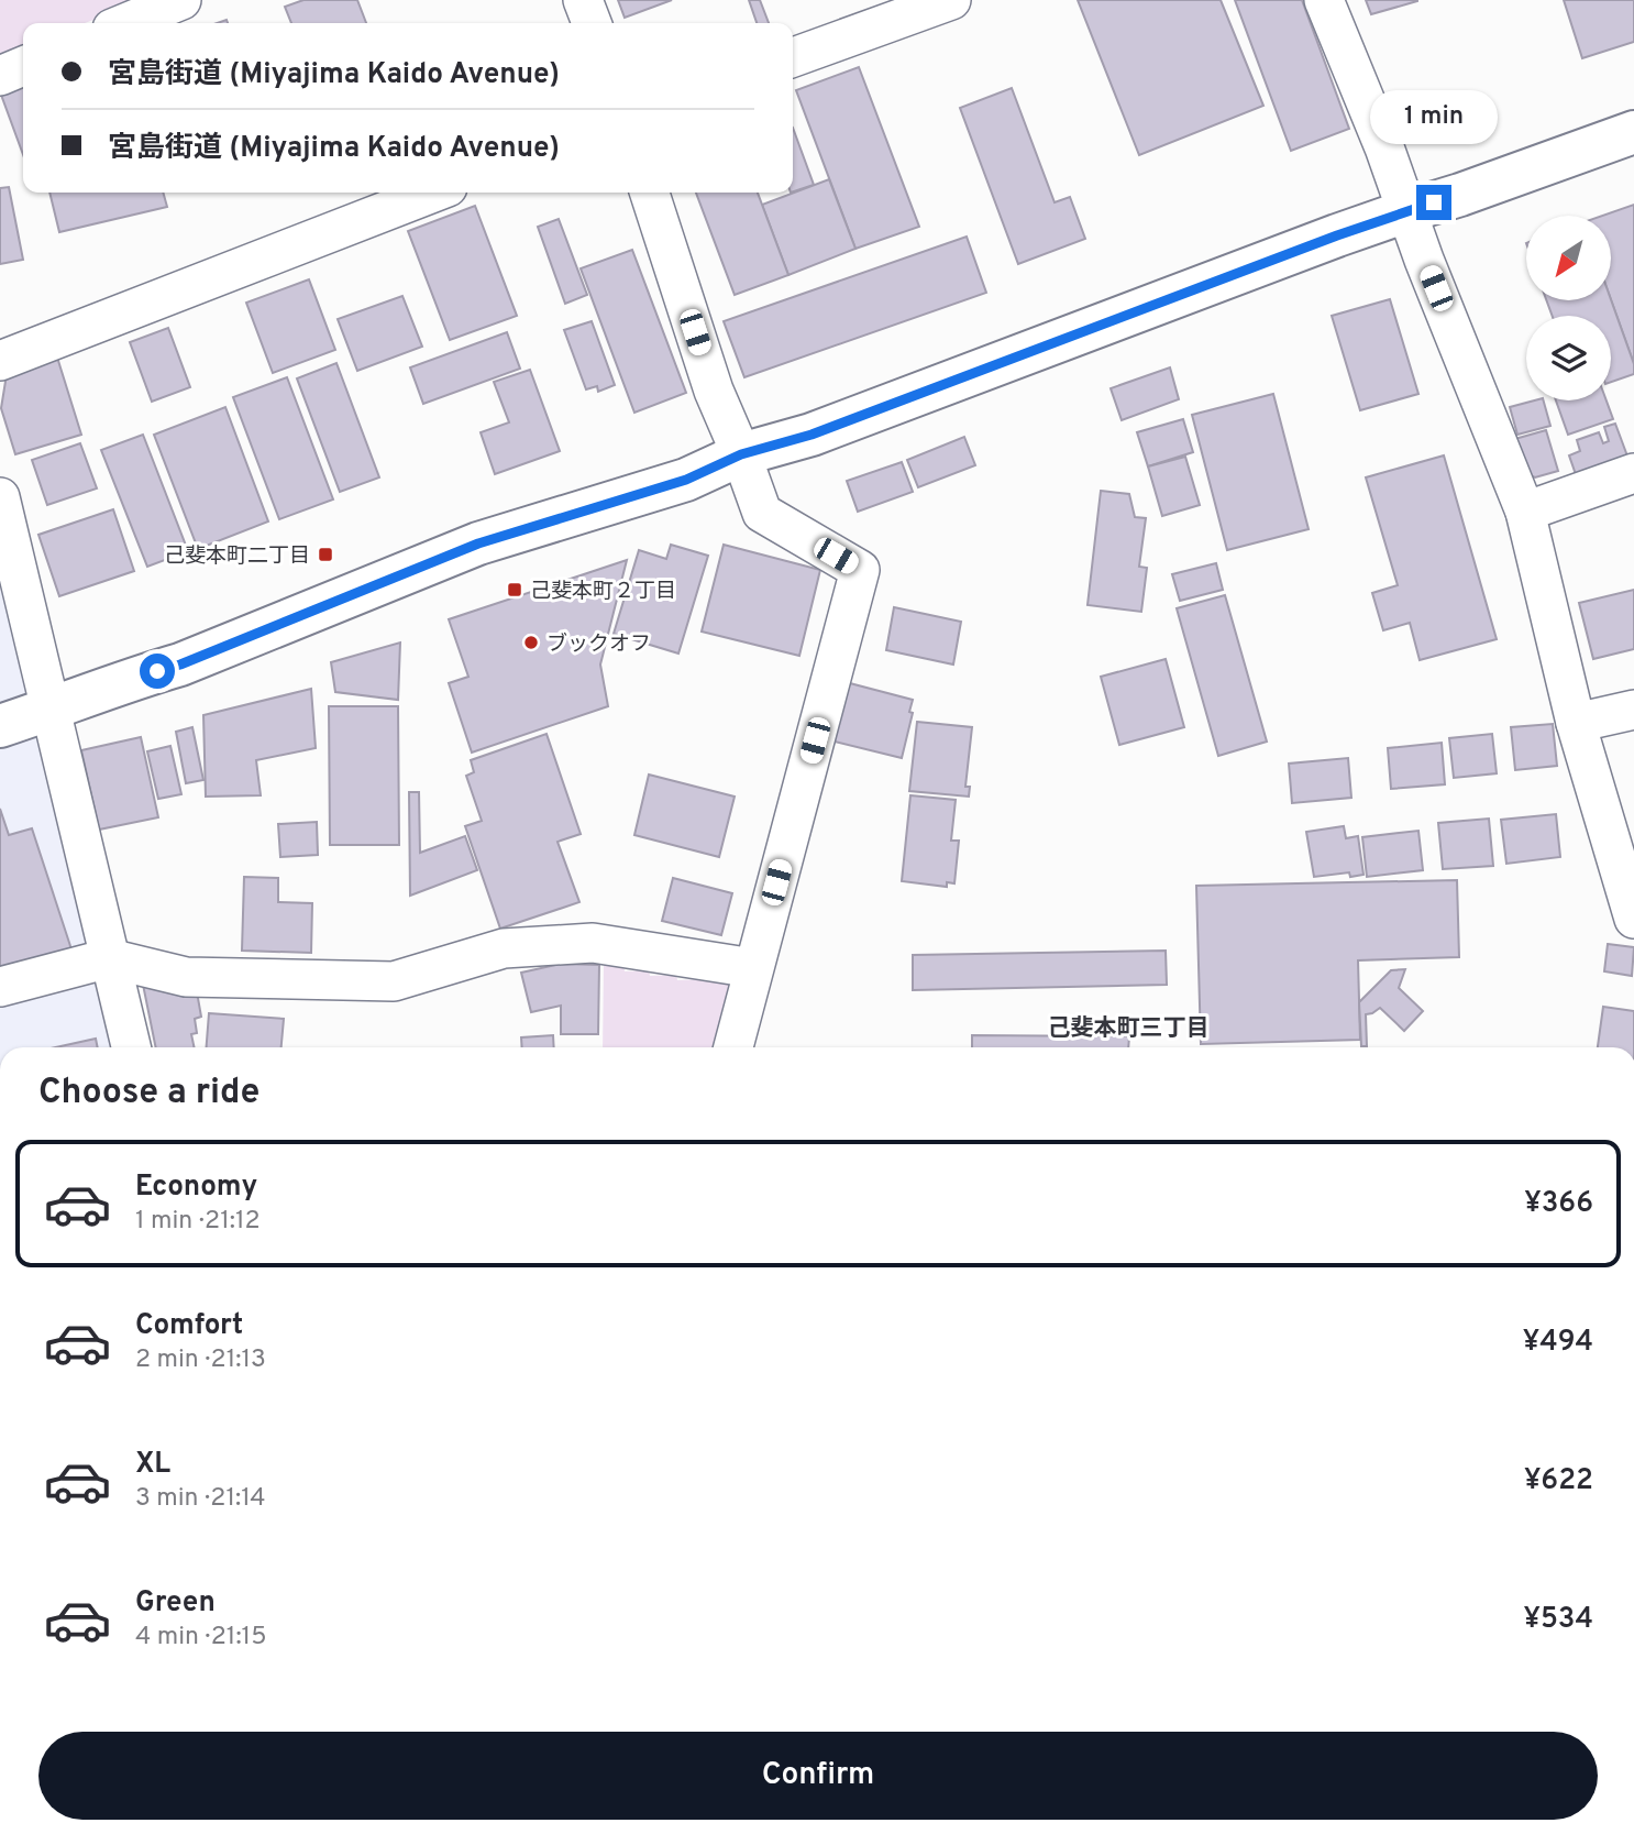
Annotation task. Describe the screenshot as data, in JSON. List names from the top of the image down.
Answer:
{
  "districts": ["己斐本町三丁目"],
  "places": {
    "transit": ["己斐本町二丁目", "己斐本町２丁目"],
    "other": ["ブックオフ"]
  },
  "north": "bottom left",
  "page": {
    "banner": ["宮島街道 (Miyajima Kaido Avenue)", "宮島街道 (Miyajima Kaido Avenue)"],
    "bubble": "1 min",
    "heading": "Choose a ride",
    "list": [
      {
        "name": "Economy",
        "note": "1 min · 21:12",
        "value": "¥366"
      },
      {
        "name": "Comfort",
        "note": "2 min · 21:13",
        "value": "¥494"
      },
      {
        "name": "XL",
        "note": "3 min · 21:14",
        "value": "¥622"
      },
      {
        "name": "Green",
        "note": "4 min · 21:15",
        "value": "¥534"
      }
    ],
    "buttons": "Confirm"
  }
}
